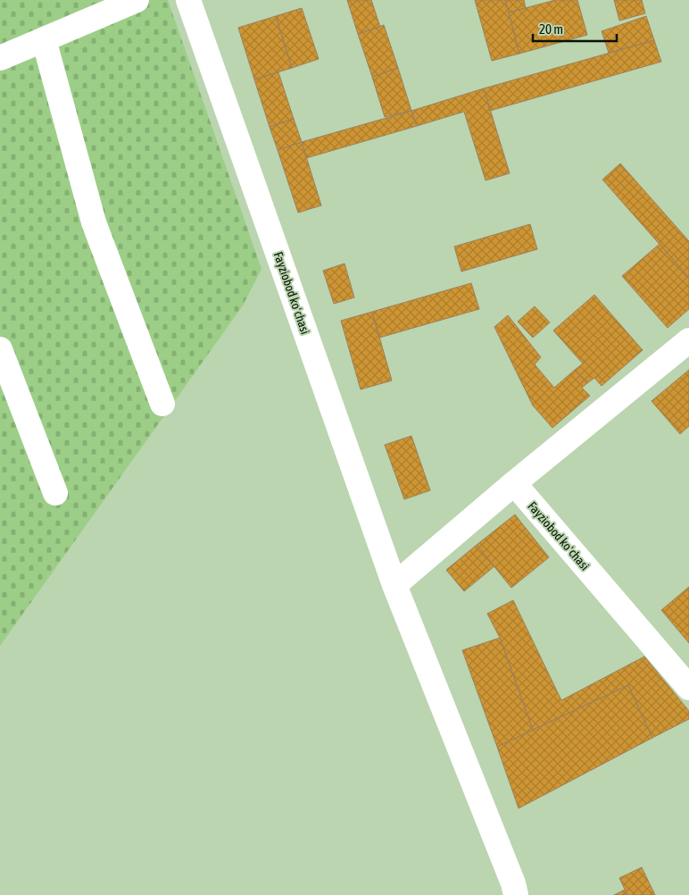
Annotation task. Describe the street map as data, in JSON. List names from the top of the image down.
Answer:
{
  "streets": {
    "street": ["Fayziobod koʻchasi"]
  },
  "scale_bar": "20 m"
}
